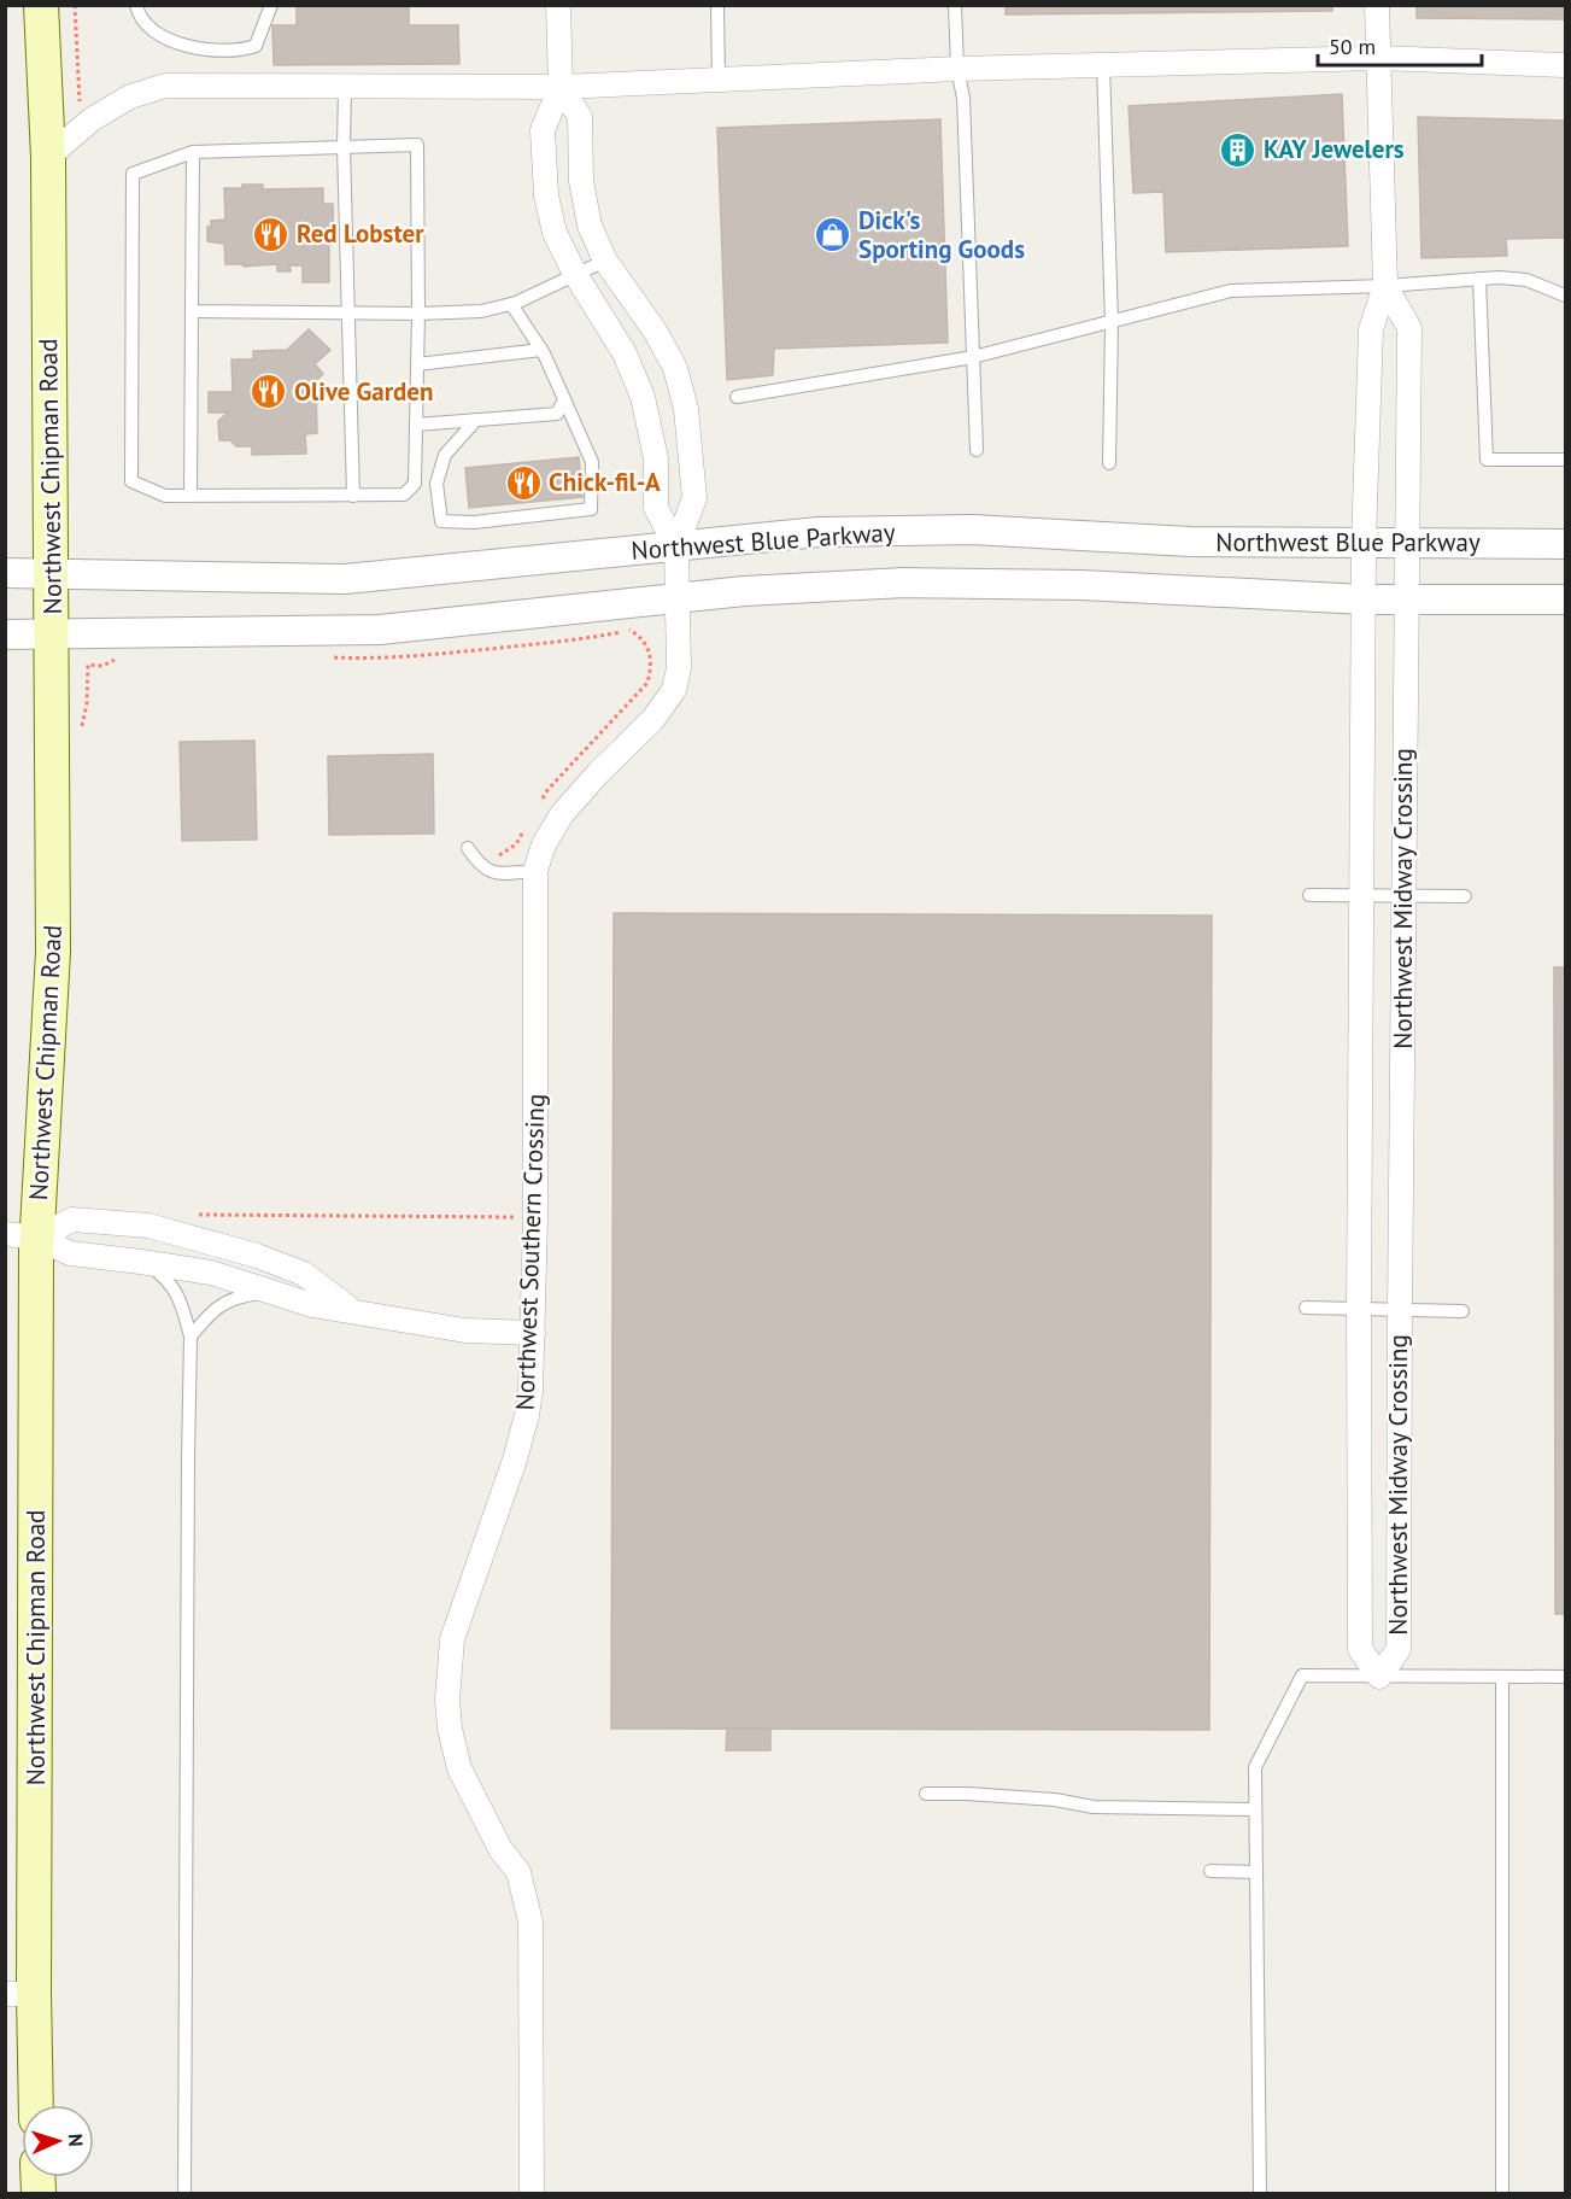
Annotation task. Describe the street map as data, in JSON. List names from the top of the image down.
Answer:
{
  "streets": {
    "main road": ["Northwest Chipman Road"],
    "street": ["Northwest Blue Parkway", "Northwest Midway Crossing", "Northwest Southern Crossing"]
  },
  "crossings": [
    ["Northwest Chipman Road", "Northwest Blue Parkway"],
    ["Northwest Blue Parkway", "Northwest Midway Crossing"],
    ["Northwest Blue Parkway", "Northwest Southern Crossing"]
  ],
  "places": {
    "building": ["KAY Jewelers"],
    "restaurant": ["Red Lobster", "Olive Garden", "Chick-fil-A"],
    "shop": ["Dick's Sporting Goods"]
  },
  "scale_bar": "50 m",
  "north": "right"
}
